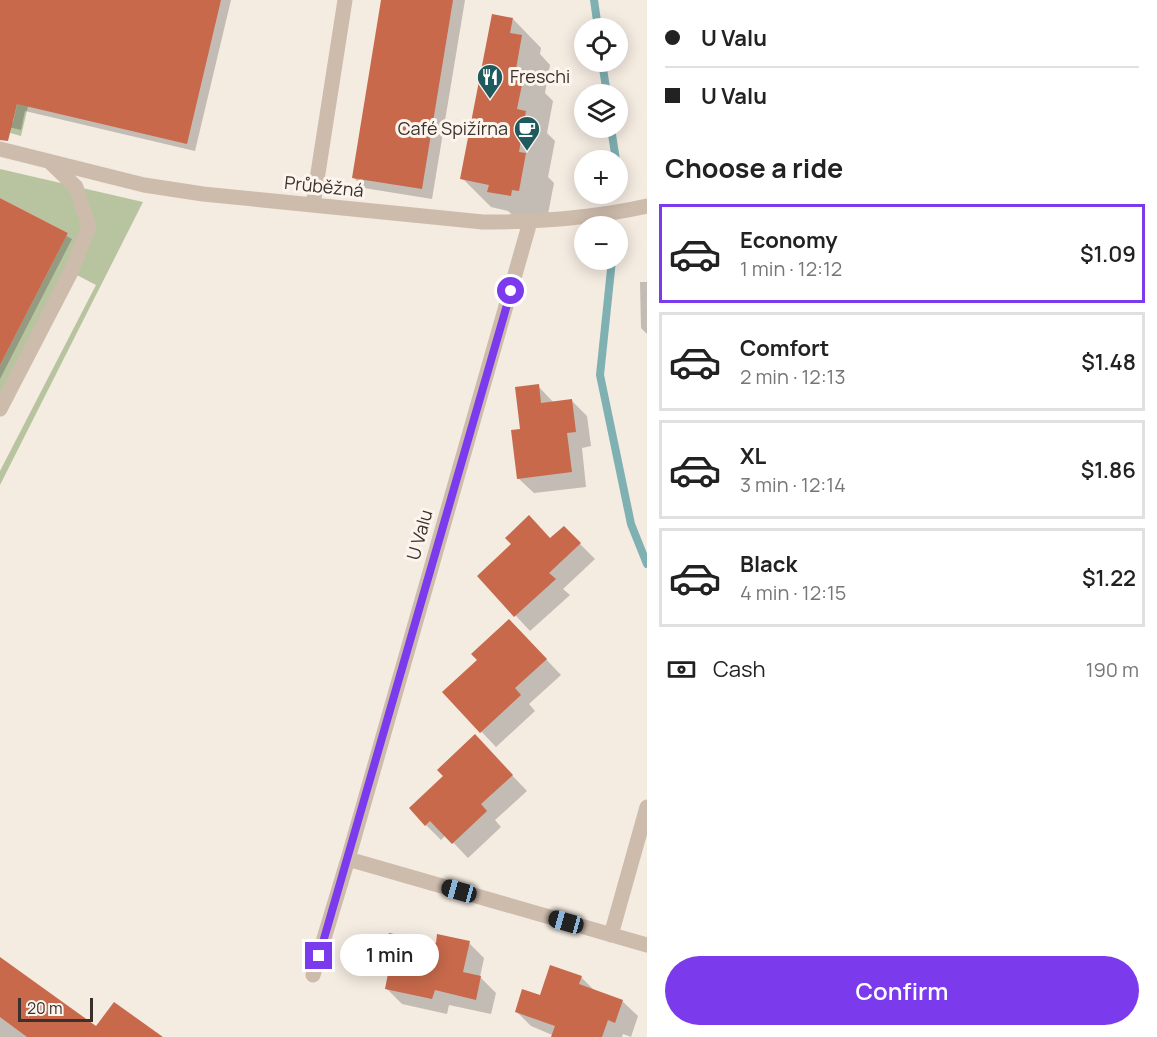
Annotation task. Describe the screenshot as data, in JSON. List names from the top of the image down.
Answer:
{
  "streets": {
    "street": ["Průběžná", "U Valu"]
  },
  "crossings": [
    ["Průběžná", "U Valu"]
  ],
  "places": {
    "restaurant": ["Freschi"],
    "cafe": ["Café Spižírna"]
  },
  "scale_bar": "20 m",
  "page": {
    "banner": ["U Valu", "U Valu"],
    "map_buttons": ["+", "−"],
    "heading": "Choose a ride",
    "list": [
      {
        "name": "Economy",
        "note": "1 min · 12:12",
        "value": "$1.09"
      },
      {
        "name": "Comfort",
        "note": "2 min · 12:13",
        "value": "$1.48"
      },
      {
        "name": "XL",
        "note": "3 min · 12:14",
        "value": "$1.86"
      },
      {
        "name": "Black",
        "note": "4 min · 12:15",
        "value": "$1.22"
      }
    ],
    "pay": ["Cash", "190 m"],
    "bubble": "1 min",
    "buttons": "Confirm",
    "scale": "20 m"
  }
}
